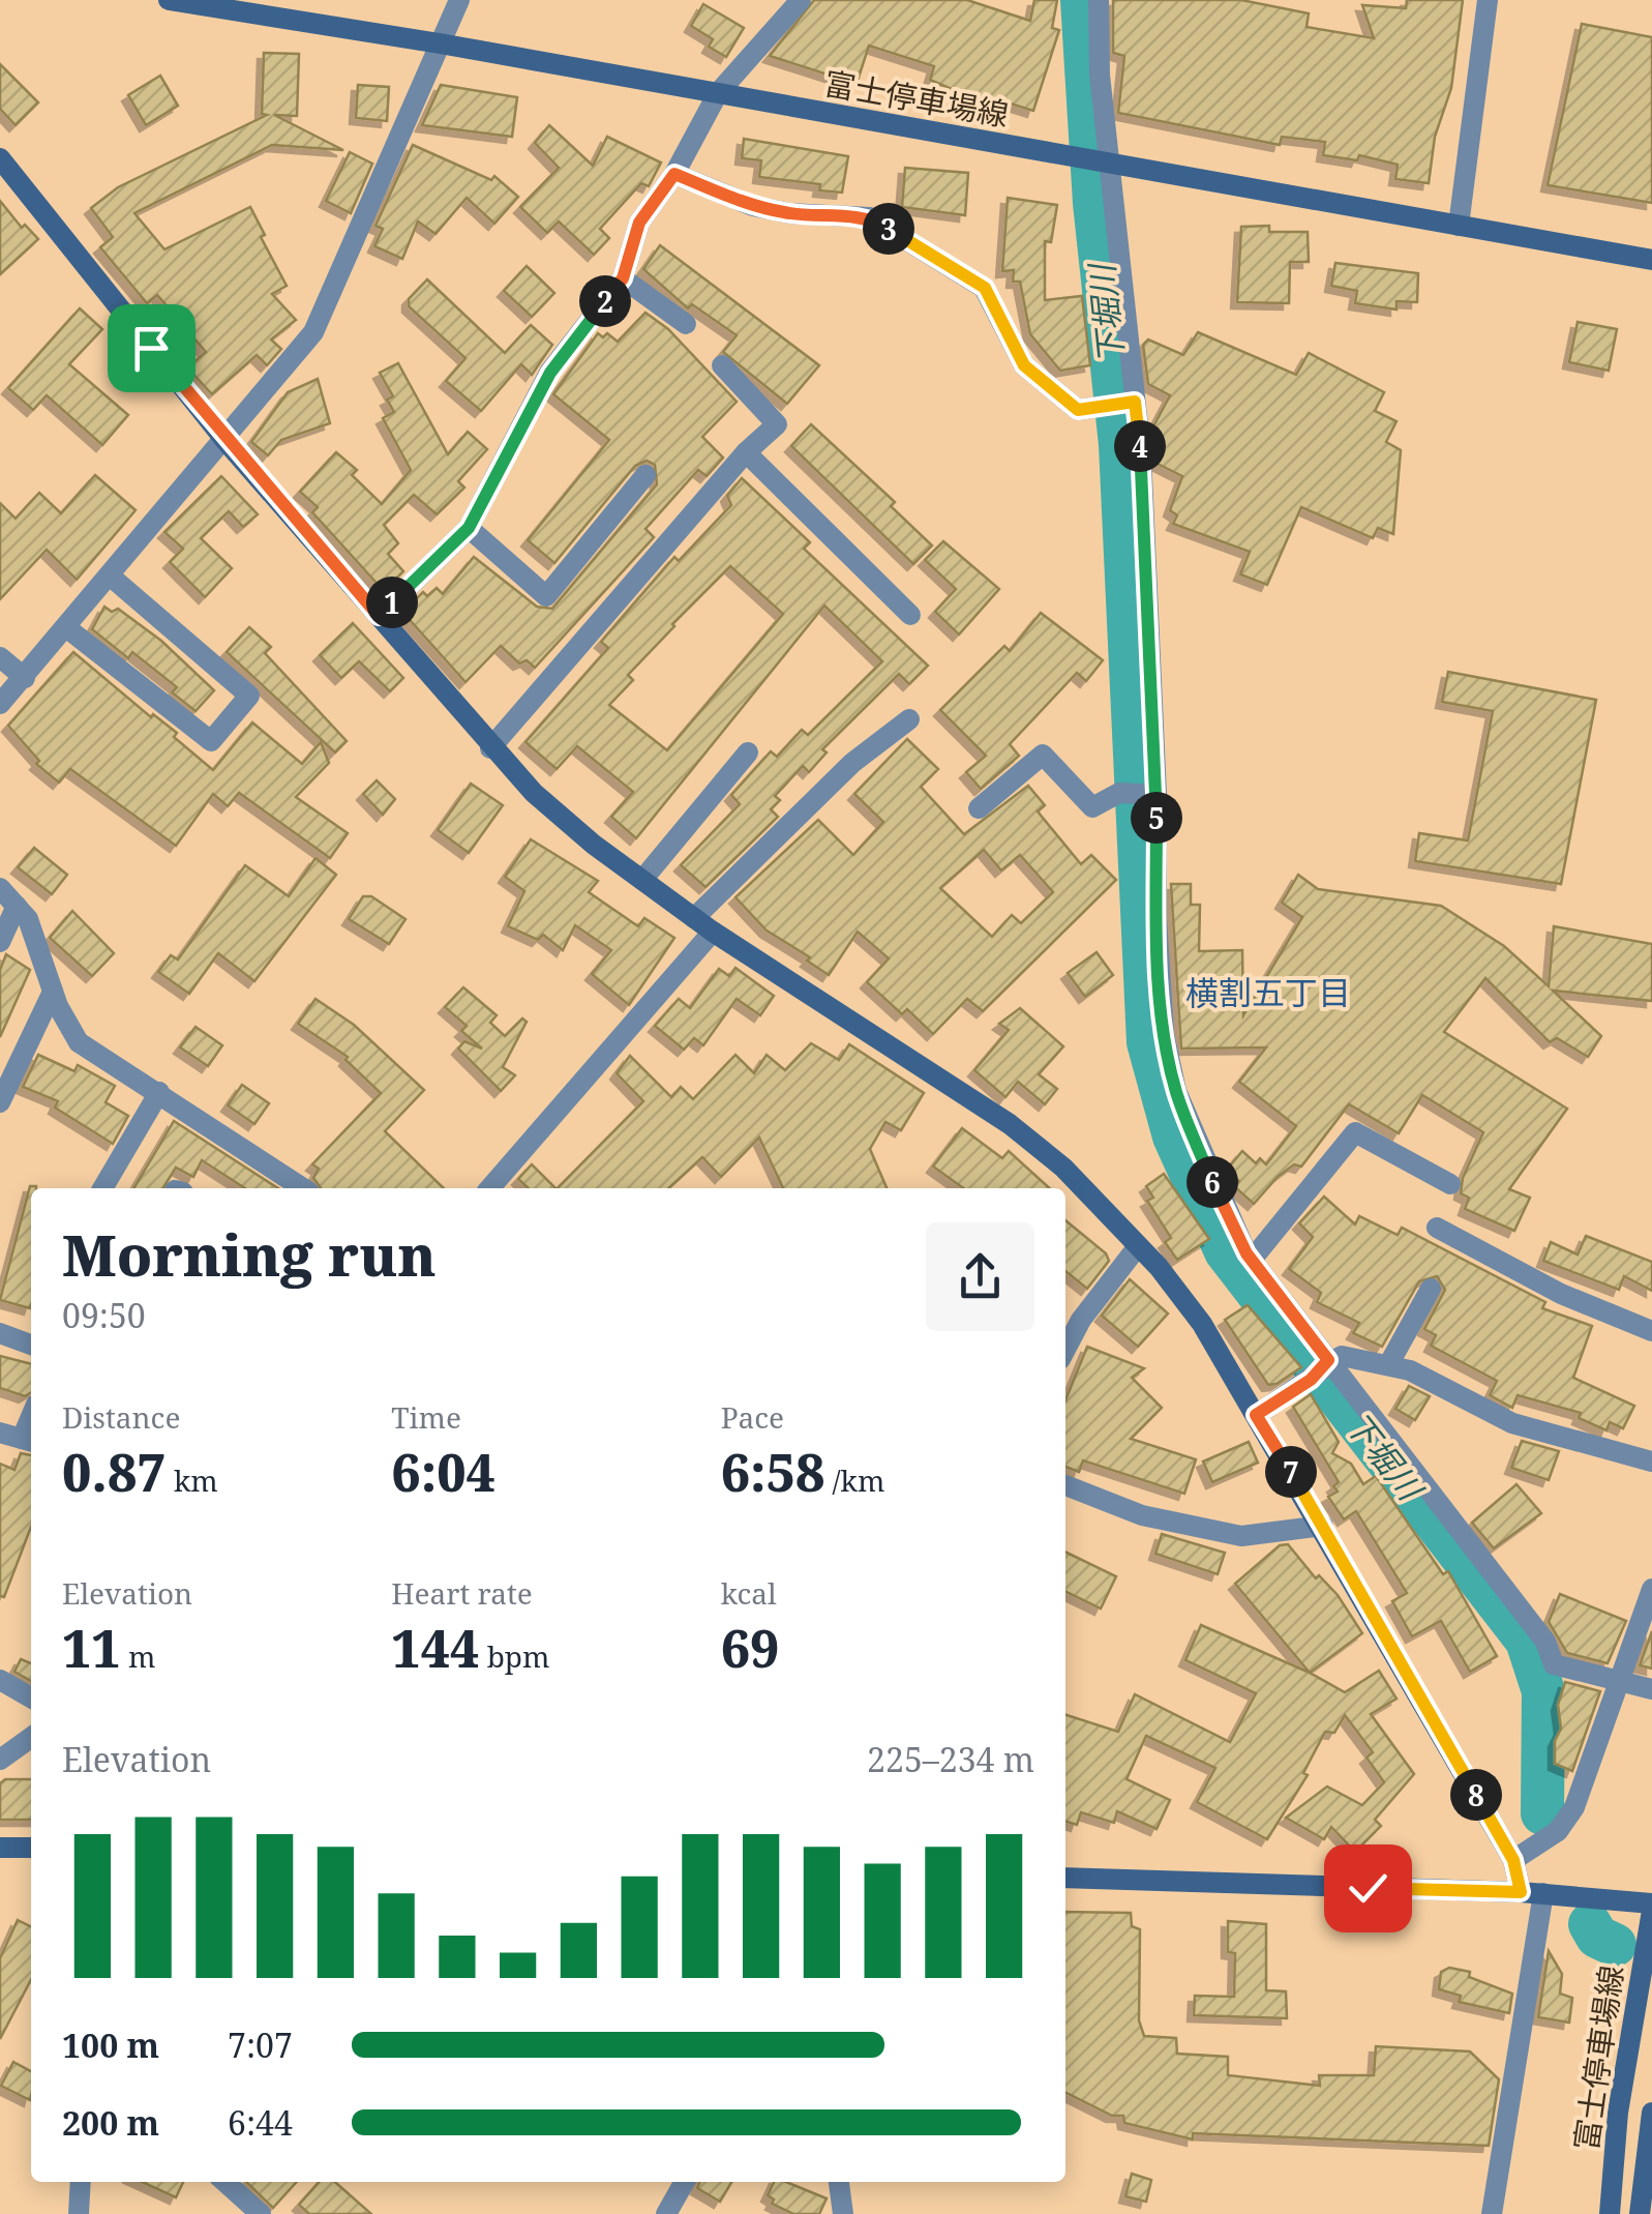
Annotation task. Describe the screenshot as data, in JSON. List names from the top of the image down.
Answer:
{
  "streets": {
    "street": ["富士停車場線"]
  },
  "districts": ["横割五丁目"],
  "water": ["下堀川"],
  "page": {
    "pins": [
      "3",
      "2",
      "4",
      "1",
      "5",
      "6",
      "7",
      "8"
    ],
    "heading": ["Morning run", "09:50"],
    "stats": [
      ["Distance", "0.87 km"],
      ["Time", "6:04"],
      ["Pace", "6:58 /km"],
      ["Elevation", "11 m"],
      ["Heart rate", "144 bpm"],
      ["kcal", "69"]
    ],
    "chart": ["Elevation", "225–234 m"],
    "list": [
      {
        "name": "100 m",
        "note": "7:07"
      },
      {
        "name": "200 m",
        "note": "6:44"
      }
    ]
  }
}
